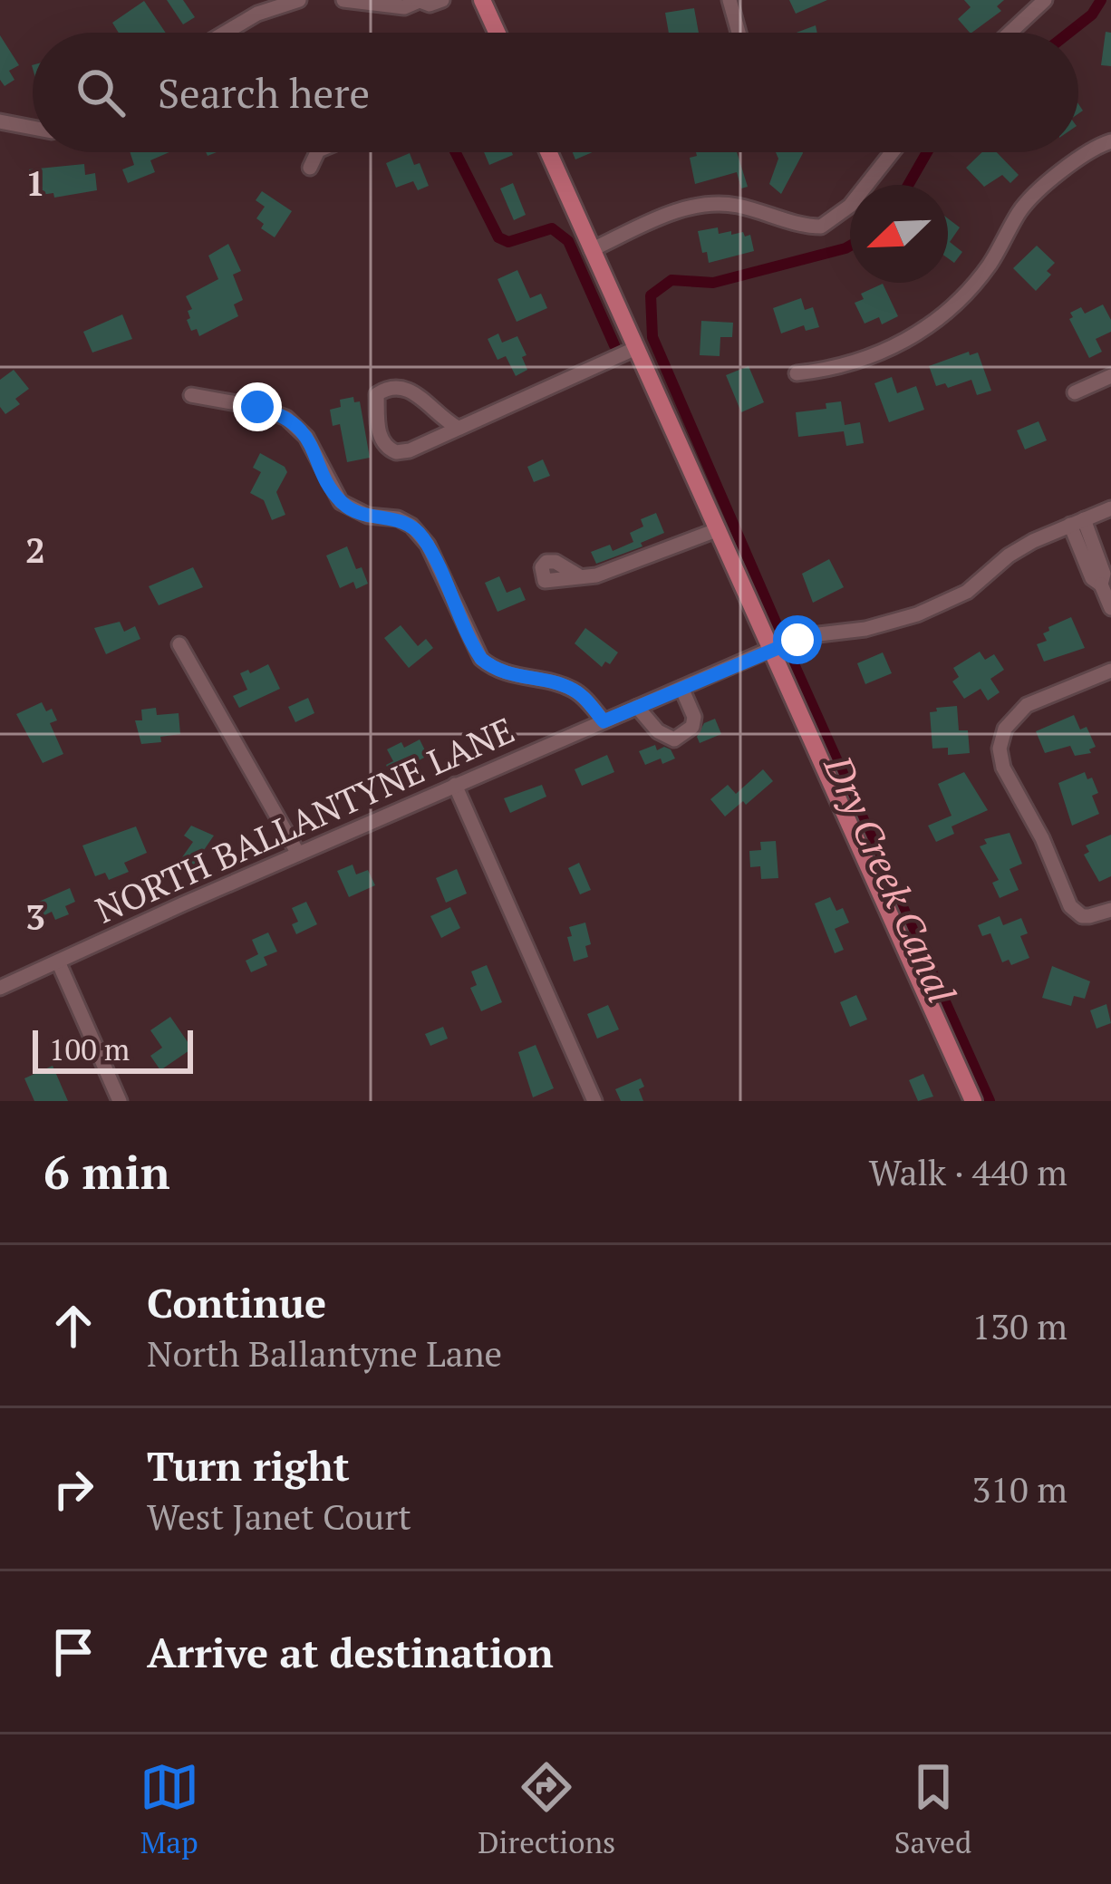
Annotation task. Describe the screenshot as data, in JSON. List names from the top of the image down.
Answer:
{
  "streets": {
    "street": ["NORTH BALLANTYNE LANE"]
  },
  "water": ["Dry Creek Canal"],
  "scale_bar": "100 m",
  "north": "bottom left",
  "page": {
    "search": "Search here",
    "scale": "100 m",
    "heading": ["6 min", "Walk · 440 m"],
    "list": [
      ["Continue", "North Ballantyne Lane", "130 m"],
      ["Turn right", "West Janet Court", "310 m"],
      "Arrive at destination"
    ],
    "nav": ["Map", "Directions", "Saved"]
  },
  "grid": {
    "rows": ["1", "2", "3"]
  }
}
